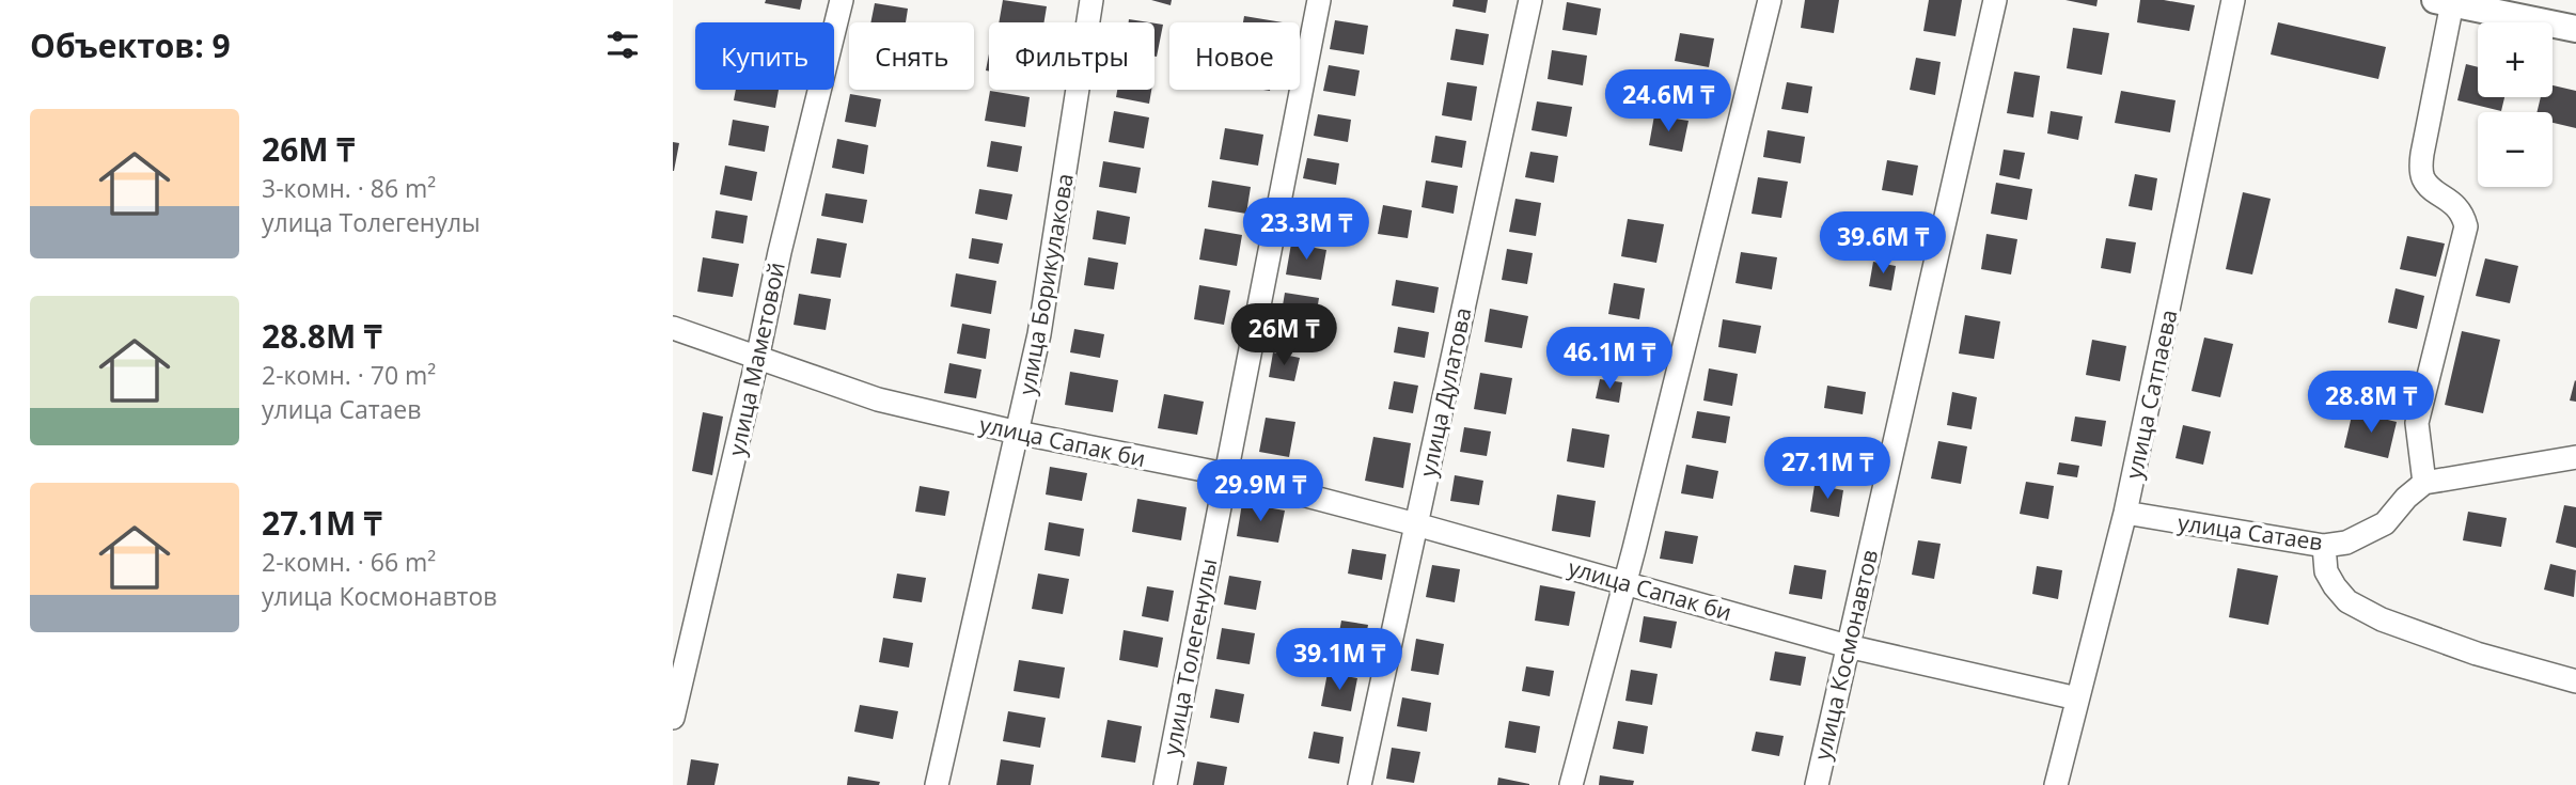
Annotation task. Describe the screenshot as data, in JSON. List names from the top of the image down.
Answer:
{
  "streets": {
    "street": [
      "улица Борикулакова",
      "улица Маметовой",
      "улица Дулатова",
      "улица Сатпаева",
      "улица Сапак би",
      "улица Сатаев",
      "улица Космонавтов",
      "улица Толегенулы"
    ]
  },
  "crossings": [
    ["улица Борикулакова", "улица Сапак би"],
    ["улица Маметовой", "улица Сапак би"],
    ["улица Дулатова", "улица Сапак би"],
    ["улица Сатпаева", "улица Сапак би"],
    ["улица Сатпаева", "улица Сатаев"],
    ["улица Сапак би", "улица Космонавтов"],
    ["улица Сапак би", "улица Толегенулы"]
  ],
  "page": {
    "heading": "Объектов: 9",
    "map_buttons": ["+", "−"],
    "chip": [
      "Купить",
      "Снять",
      "Фильтры",
      "Новое"
    ],
    "price": [
      "24.6M ₸",
      "23.3M ₸",
      "39.6M ₸",
      "26M ₸",
      "46.1M ₸",
      "28.8M ₸",
      "27.1M ₸",
      "29.9M ₸",
      "39.1M ₸"
    ],
    "list": [
      {
        "name": "26M ₸",
        "note": "3-комн. · 86 m² · улица Толегенулы"
      },
      {
        "name": "28.8M ₸",
        "note": "2-комн. · 70 m² · улица Сатаев"
      },
      {
        "name": "27.1M ₸",
        "note": "2-комн. · 66 m² · улица Космонавтов"
      }
    ]
  }
}
